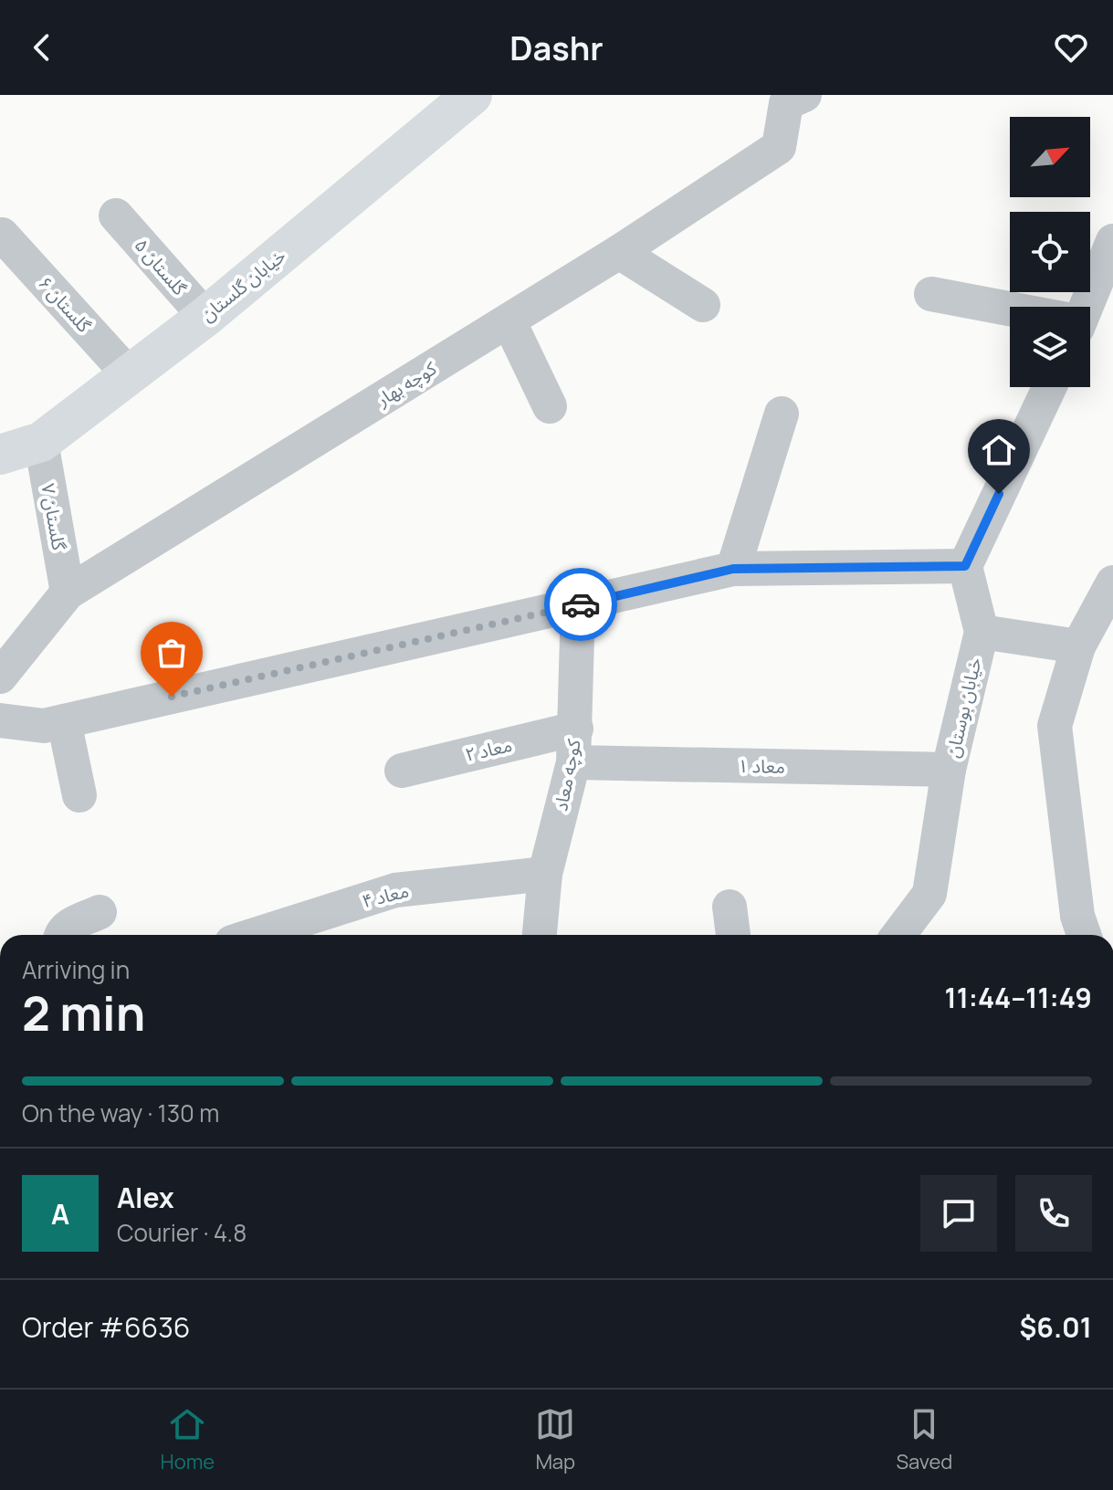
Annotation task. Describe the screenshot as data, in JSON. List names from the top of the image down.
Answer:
{
  "streets": {
    "main road": ["خیابان گلستان"],
    "street": [
      "گلستان ۵",
      "گلستان ۶",
      "کوچه بهار",
      "گلستان ۷",
      "خیابان بوستان",
      "معاد ۲",
      "معاد ۱",
      "کوچه معاد",
      "معاد ۴"
    ]
  },
  "crossings": [
    ["گلستان ۵", "خیابان گلستان"],
    ["خیابان گلستان", "گلستان ۶"],
    ["خیابان گلستان", "گلستان ۷"],
    ["کوچه بهار", "گلستان ۷"],
    ["خیابان بوستان", "معاد ۱"],
    ["معاد ۲", "معاد ۱"],
    ["معاد ۲", "کوچه معاد"],
    ["معاد ۱", "کوچه معاد"],
    ["کوچه معاد", "معاد ۴"]
  ],
  "north": "top right",
  "page": {
    "header": "Dashr",
    "heading": ["2 min", "Arriving in", "11:44–11:49"],
    "panel": [
      "Alex",
      "Courier · 4.8",
      "Order #6636",
      "$6.01"
    ],
    "bar": "On the way · 130 m",
    "round": "A",
    "tabs": ["Home", "Map", "Saved"]
  }
}
